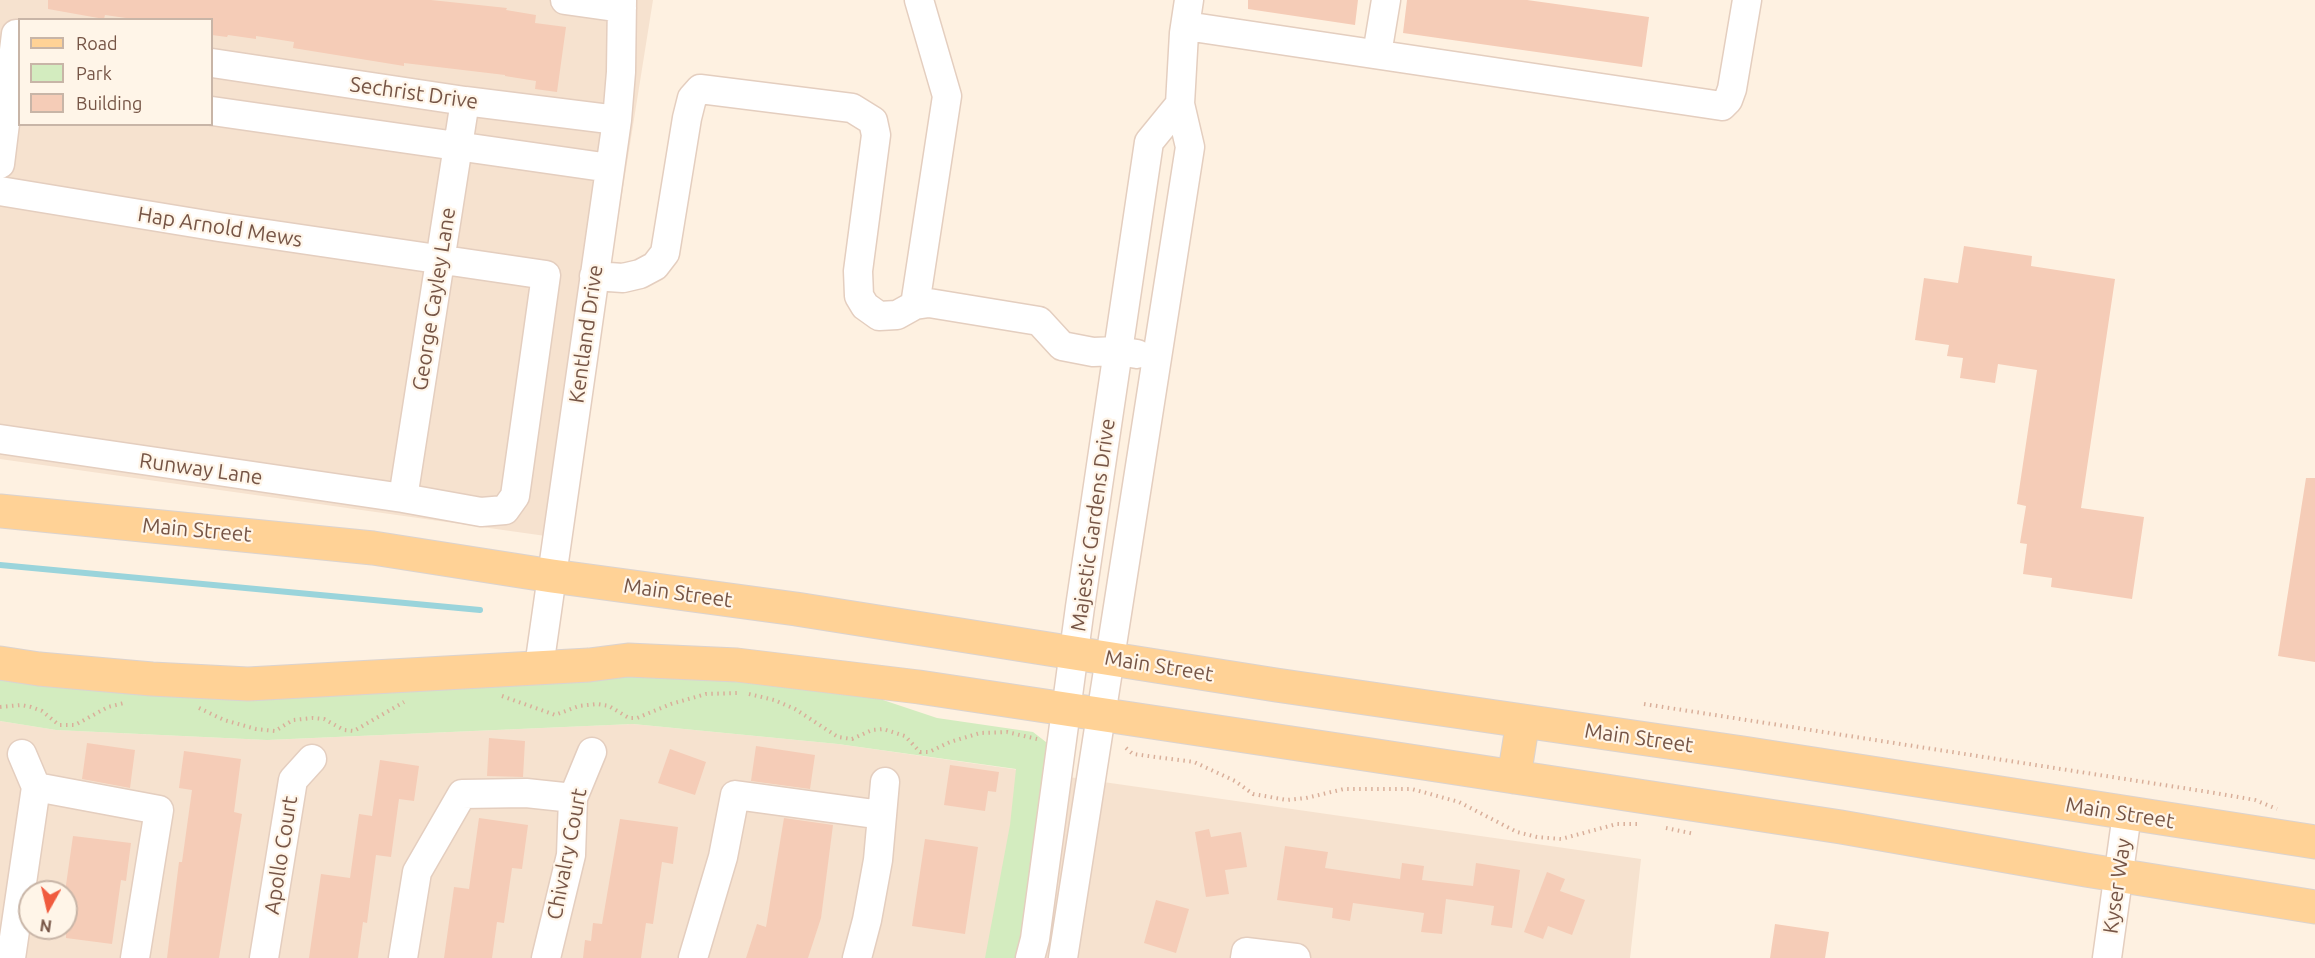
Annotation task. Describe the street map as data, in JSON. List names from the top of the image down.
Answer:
{
  "streets": {
    "main road": ["Main Street"],
    "street": [
      "Sechrist Drive",
      "Hap Arnold Mews",
      "George Cayley Lane",
      "Kentland Drive",
      "Runway Lane",
      "Majestic Gardens Drive",
      "Chivalry Court",
      "Apollo Court",
      "Kyser Way"
    ]
  },
  "crossings": [
    ["Sechrist Drive", "George Cayley Lane"],
    ["Sechrist Drive", "Kentland Drive"],
    ["Hap Arnold Mews", "George Cayley Lane"],
    ["Hap Arnold Mews", "Runway Lane"],
    ["George Cayley Lane", "Runway Lane"],
    ["Kentland Drive", "Main Street"],
    ["Majestic Gardens Drive", "Main Street"],
    ["Main Street", "Kyser Way"]
  ],
  "legend": ["Road", "Park", "Building"],
  "north": "bottom"
}
